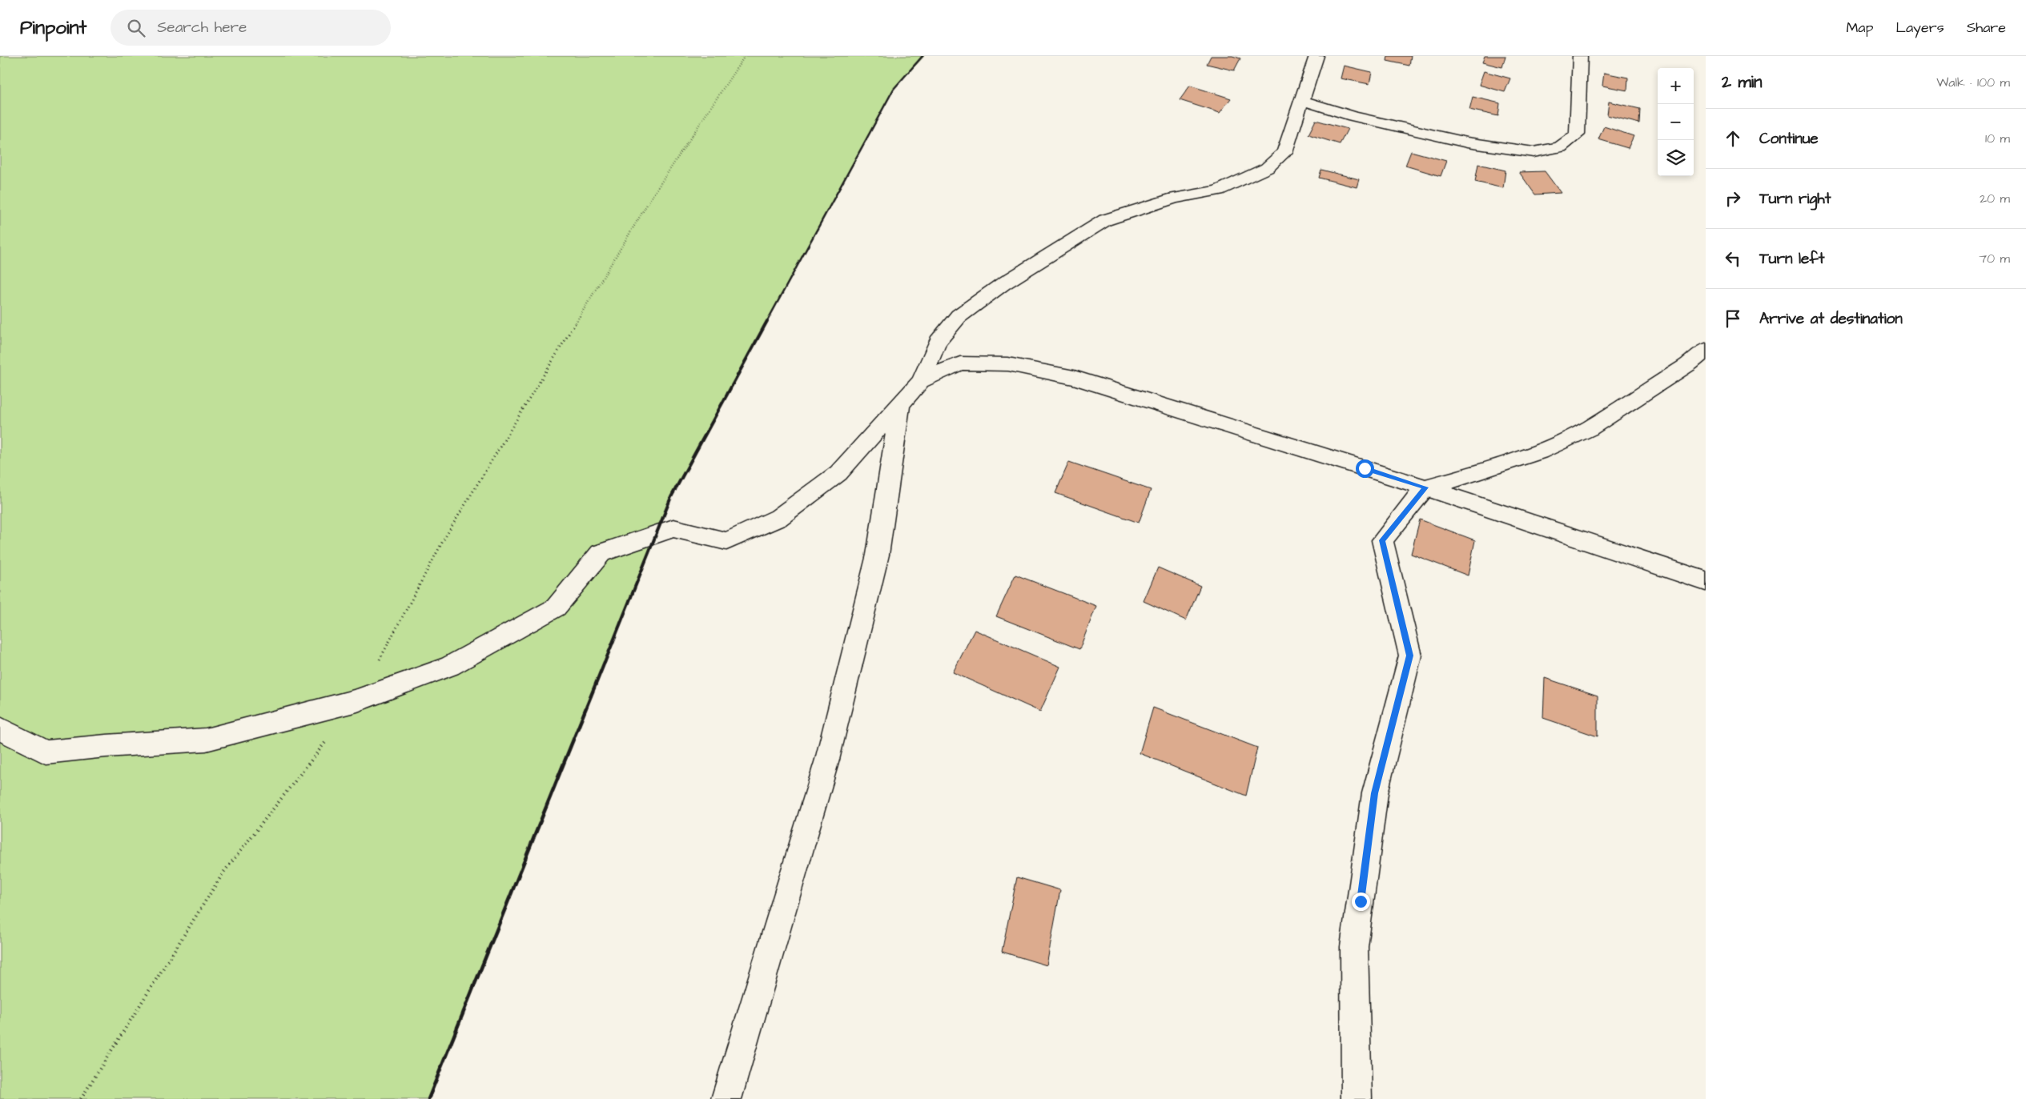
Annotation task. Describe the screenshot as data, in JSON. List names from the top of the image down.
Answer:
{
  "page": {
    "header": "Pinpoint",
    "search": "Search here",
    "nav": ["Map", "Layers", "Share"],
    "heading": ["2 min", "Walk · 100 m"],
    "map_buttons": ["+", "−"],
    "list": [
      ["Continue", "10 m"],
      ["Turn right", "20 m"],
      ["Turn left", "70 m"],
      "Arrive at destination"
    ]
  }
}
